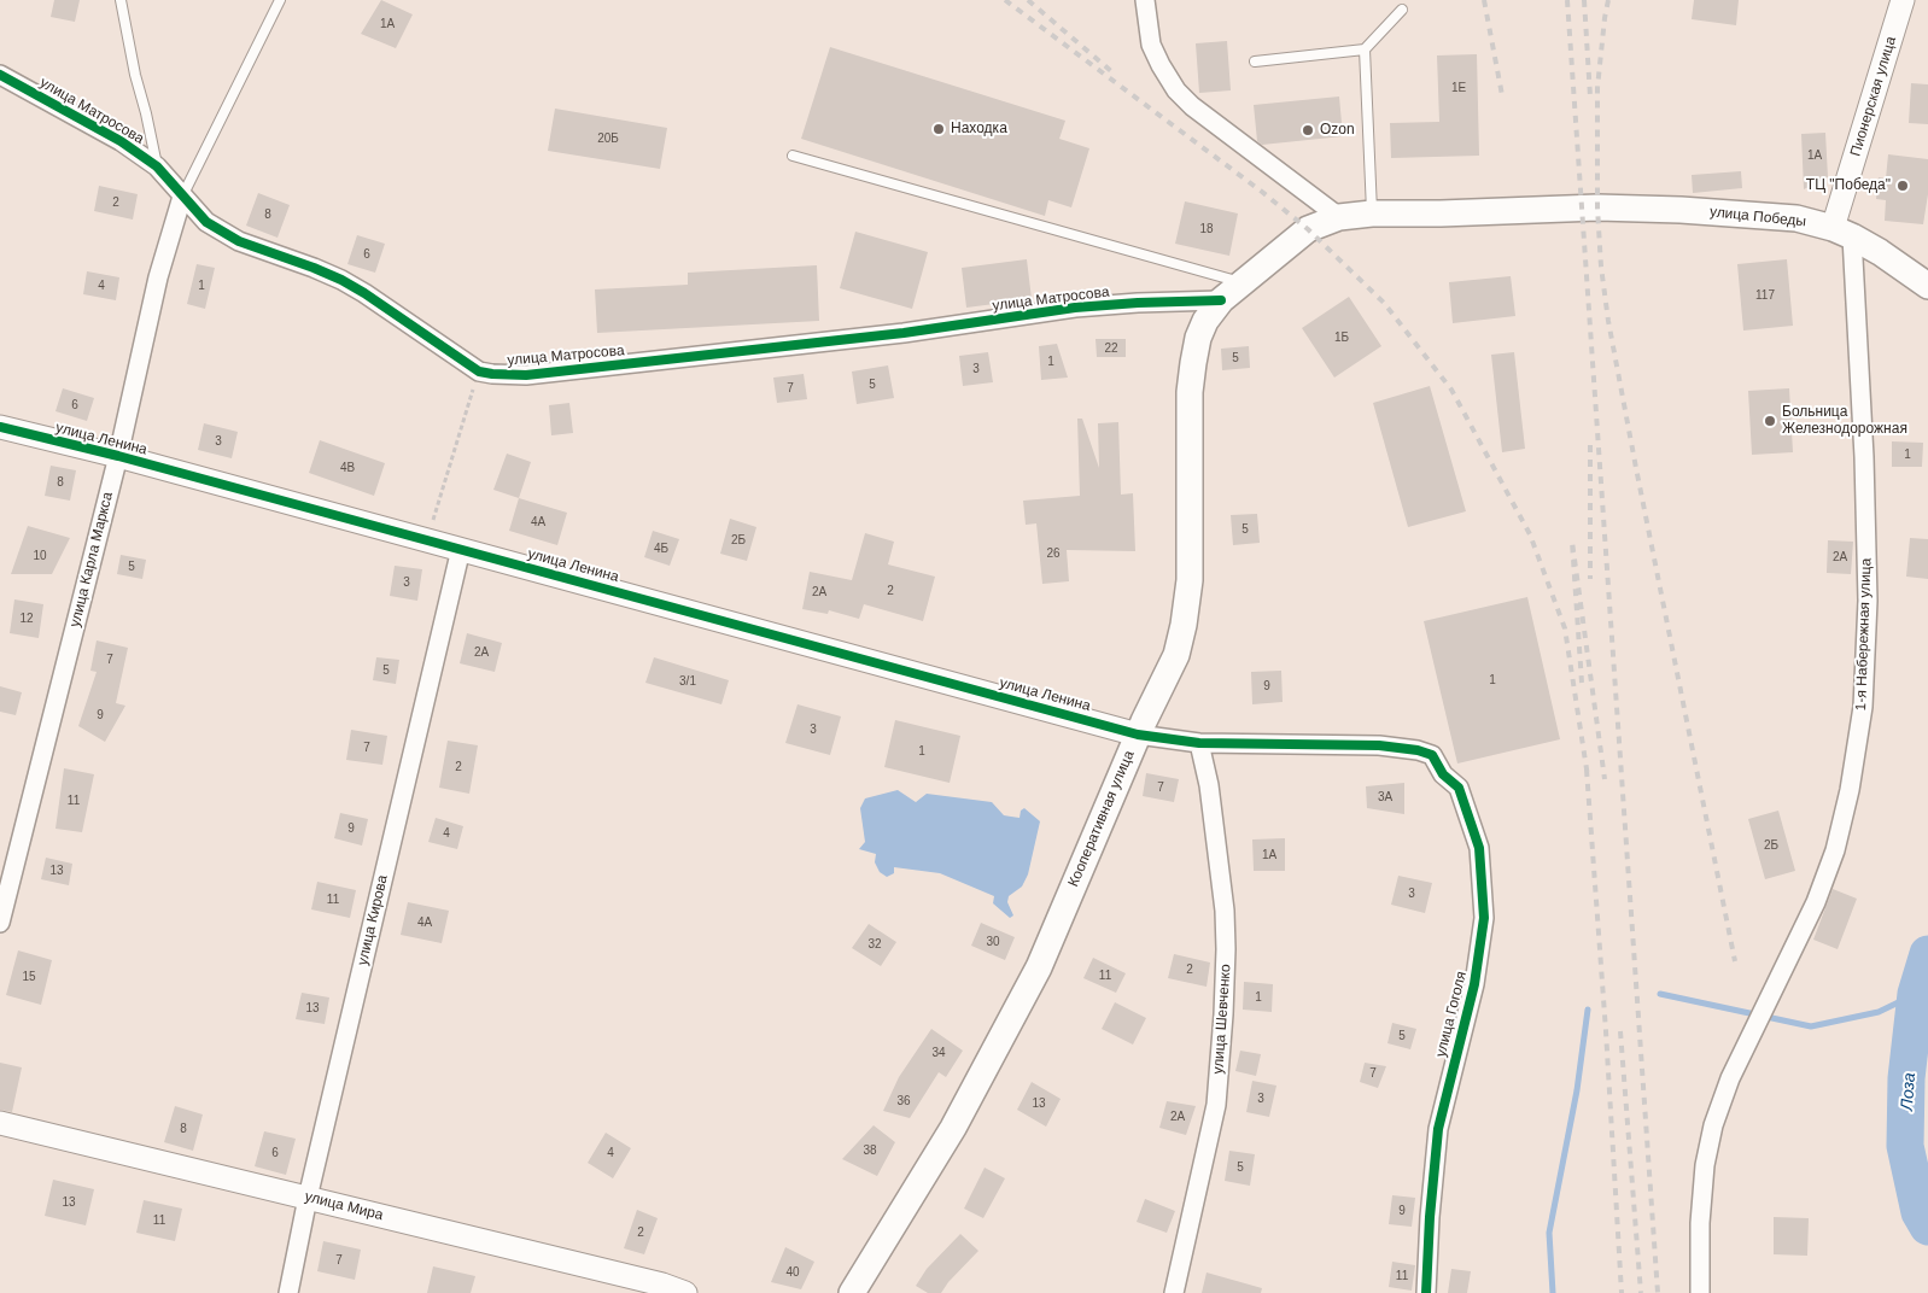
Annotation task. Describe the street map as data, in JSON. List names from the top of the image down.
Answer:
{
  "streets": {
    "main road": ["улица Победы", "Кооперативная улица"],
    "street": [
      "Пионерская улица",
      "улица Матросова",
      "улица Ленина",
      "улица Карла Маркса",
      "1-я Набережная улица",
      "улица Кирова",
      "улица Гоголя",
      "улица Шевченко",
      "улица Мира"
    ]
  },
  "crossings": [
    ["Пионерская улица", "улица Победы"],
    ["Пионерская улица", "1-я Набережная улица"],
    ["улица Матросова", "улица Карла Маркса"],
    ["улица Матросова", "Кооперативная улица"],
    ["улица Победы", "1-я Набережная улица"],
    ["улица Победы", "Кооперативная улица"],
    ["улица Ленина", "улица Карла Маркса"],
    ["улица Ленина", "Кооперативная улица"],
    ["улица Ленина", "улица Кирова"],
    ["улица Кирова", "улица Мира"],
    ["улица Гоголя", "улица Шевченко"]
  ],
  "water": ["Лоза"],
  "places": [
    "Находка",
    "Ozon",
    "ТЦ \"Победа\"",
    "Больница Железнодорожная"
  ],
  "house_numbers": [
    "1А",
    "1Е",
    "20Б",
    "1А",
    "2",
    "8",
    "18",
    "6",
    "4",
    "1",
    "117",
    "1Б",
    "22",
    "5",
    "1",
    "3",
    "5",
    "7",
    "6",
    "3",
    "1",
    "4В",
    "8",
    "4А",
    "5",
    "2Б",
    "4Б",
    "26",
    "10",
    "2А",
    "5",
    "3",
    "2",
    "2А",
    "12",
    "2А",
    "7",
    "5",
    "1",
    "3/1",
    "9",
    "9",
    "3",
    "7",
    "1",
    "2",
    "7",
    "3А",
    "11",
    "9",
    "4",
    "2Б",
    "1А",
    "13",
    "3",
    "11",
    "4А",
    "30",
    "32",
    "2",
    "11",
    "15",
    "1",
    "13",
    "5",
    "34",
    "7",
    "3",
    "36",
    "13",
    "2А",
    "8",
    "38",
    "6",
    "4",
    "5",
    "13",
    "9",
    "11",
    "2",
    "7",
    "40",
    "11"
  ]
}
